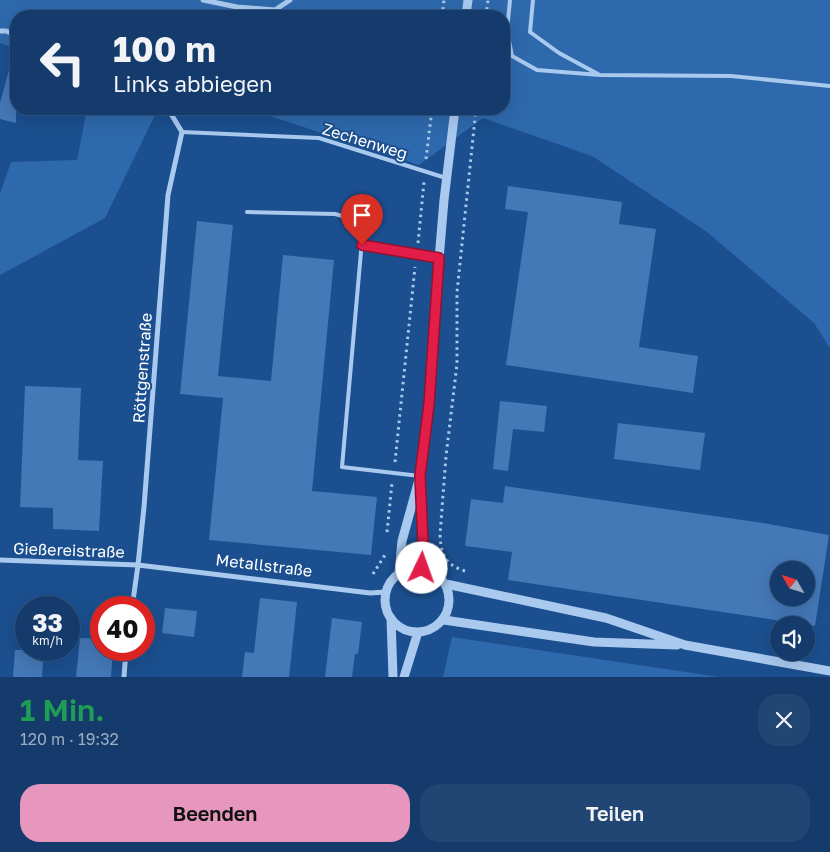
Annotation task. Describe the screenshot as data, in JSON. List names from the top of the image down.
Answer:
{
  "streets": {
    "street": ["Röttgenstraße", "Gießereistraße", "Metallstraße"],
    "lane": ["Zechenweg"]
  },
  "crossings": [
    ["Zechenweg", "Röttgenstraße"],
    ["Röttgenstraße", "Gießereistraße"],
    ["Röttgenstraße", "Metallstraße"],
    ["Gießereistraße", "Metallstraße"]
  ],
  "north": "top left",
  "page": {
    "turn": ["100 m", "Links abbiegen"],
    "speed": "33 km/h",
    "limit": "40",
    "heading": ["1 Min.", "120 m · 19:32"],
    "buttons": ["Beenden", "Teilen"]
  }
}
